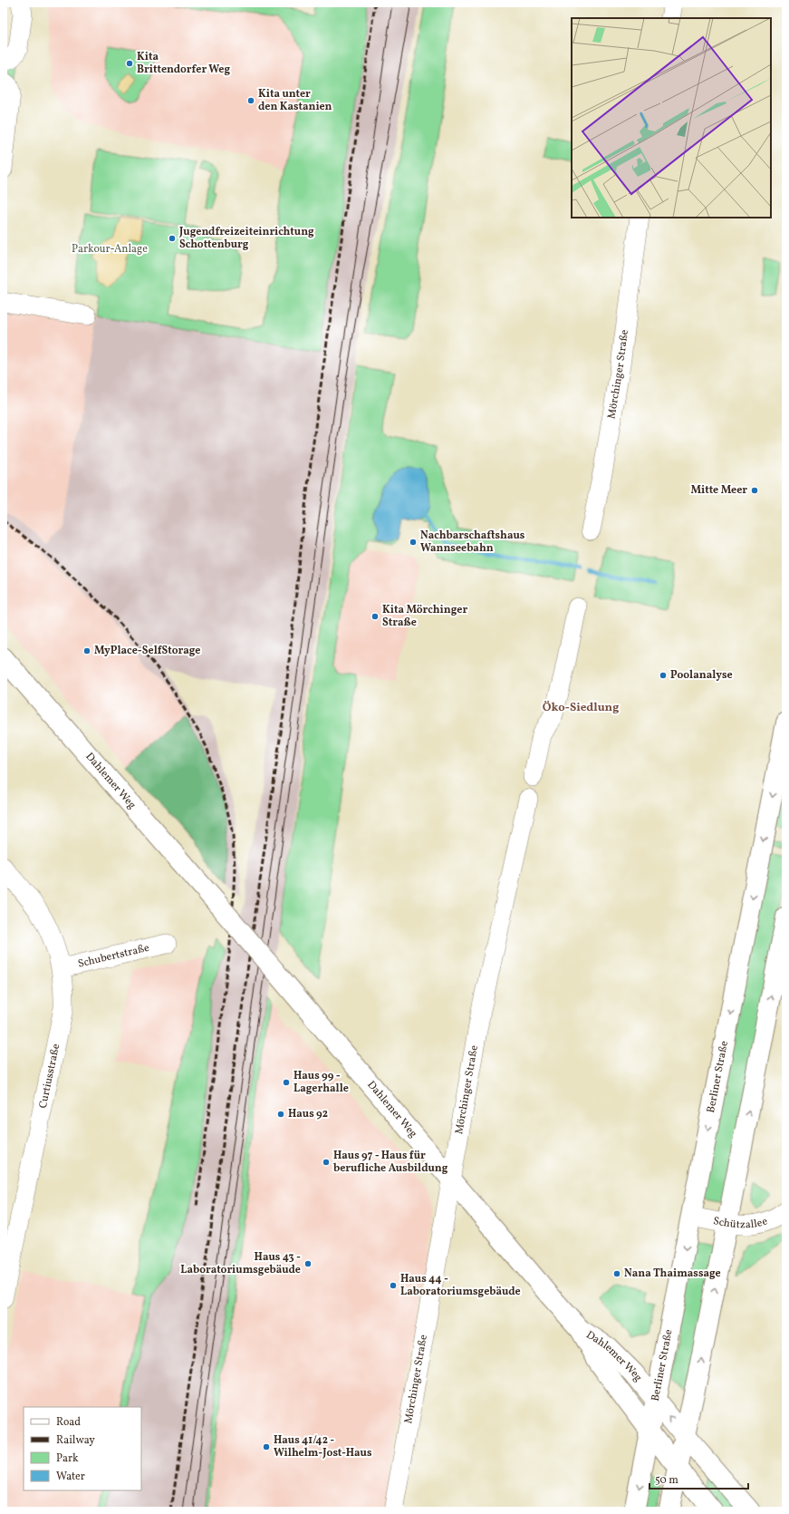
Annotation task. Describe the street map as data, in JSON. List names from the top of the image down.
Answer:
{
  "streets": {
    "main road": ["Dahlemer Weg", "Berliner Straße"],
    "street": [
      "Mörchinger Straße",
      "Schubertstraße",
      "Curtiusstraße",
      "Schützallee"
    ]
  },
  "crossings": [
    ["Mörchinger Straße", "Dahlemer Weg"],
    ["Dahlemer Weg", "Berliner Straße"],
    ["Schubertstraße", "Curtiusstraße"],
    ["Berliner Straße", "Schützallee"]
  ],
  "districts": ["Öko-Siedlung"],
  "parks": ["Parkour-Anlage"],
  "places": [
    "Kita Brittendorfer Weg",
    "Kita unter den Kastanien",
    "Jugendfreizeiteinrichtung Schottenburg",
    "Mitte Meer",
    "Nachbarschaftshaus Wannseebahn",
    "Kita Mörchinger Straße",
    "MyPlace-SelfStorage",
    "Poolanalyse",
    "Haus 99 - Lagerhalle",
    "Haus 92",
    "Haus 97 - Haus für berufliche Ausbildung",
    "Haus 43 - Laboratoriumsgebäude",
    "Nana Thaimassage",
    "Haus 44 - Laboratoriumsgebäude",
    "Haus 41/42 - Wilhelm-Jost-Haus"
  ],
  "legend": [
    "Road",
    "Railway",
    "Park",
    "Water"
  ],
  "scale_bar": "50 m"
}
